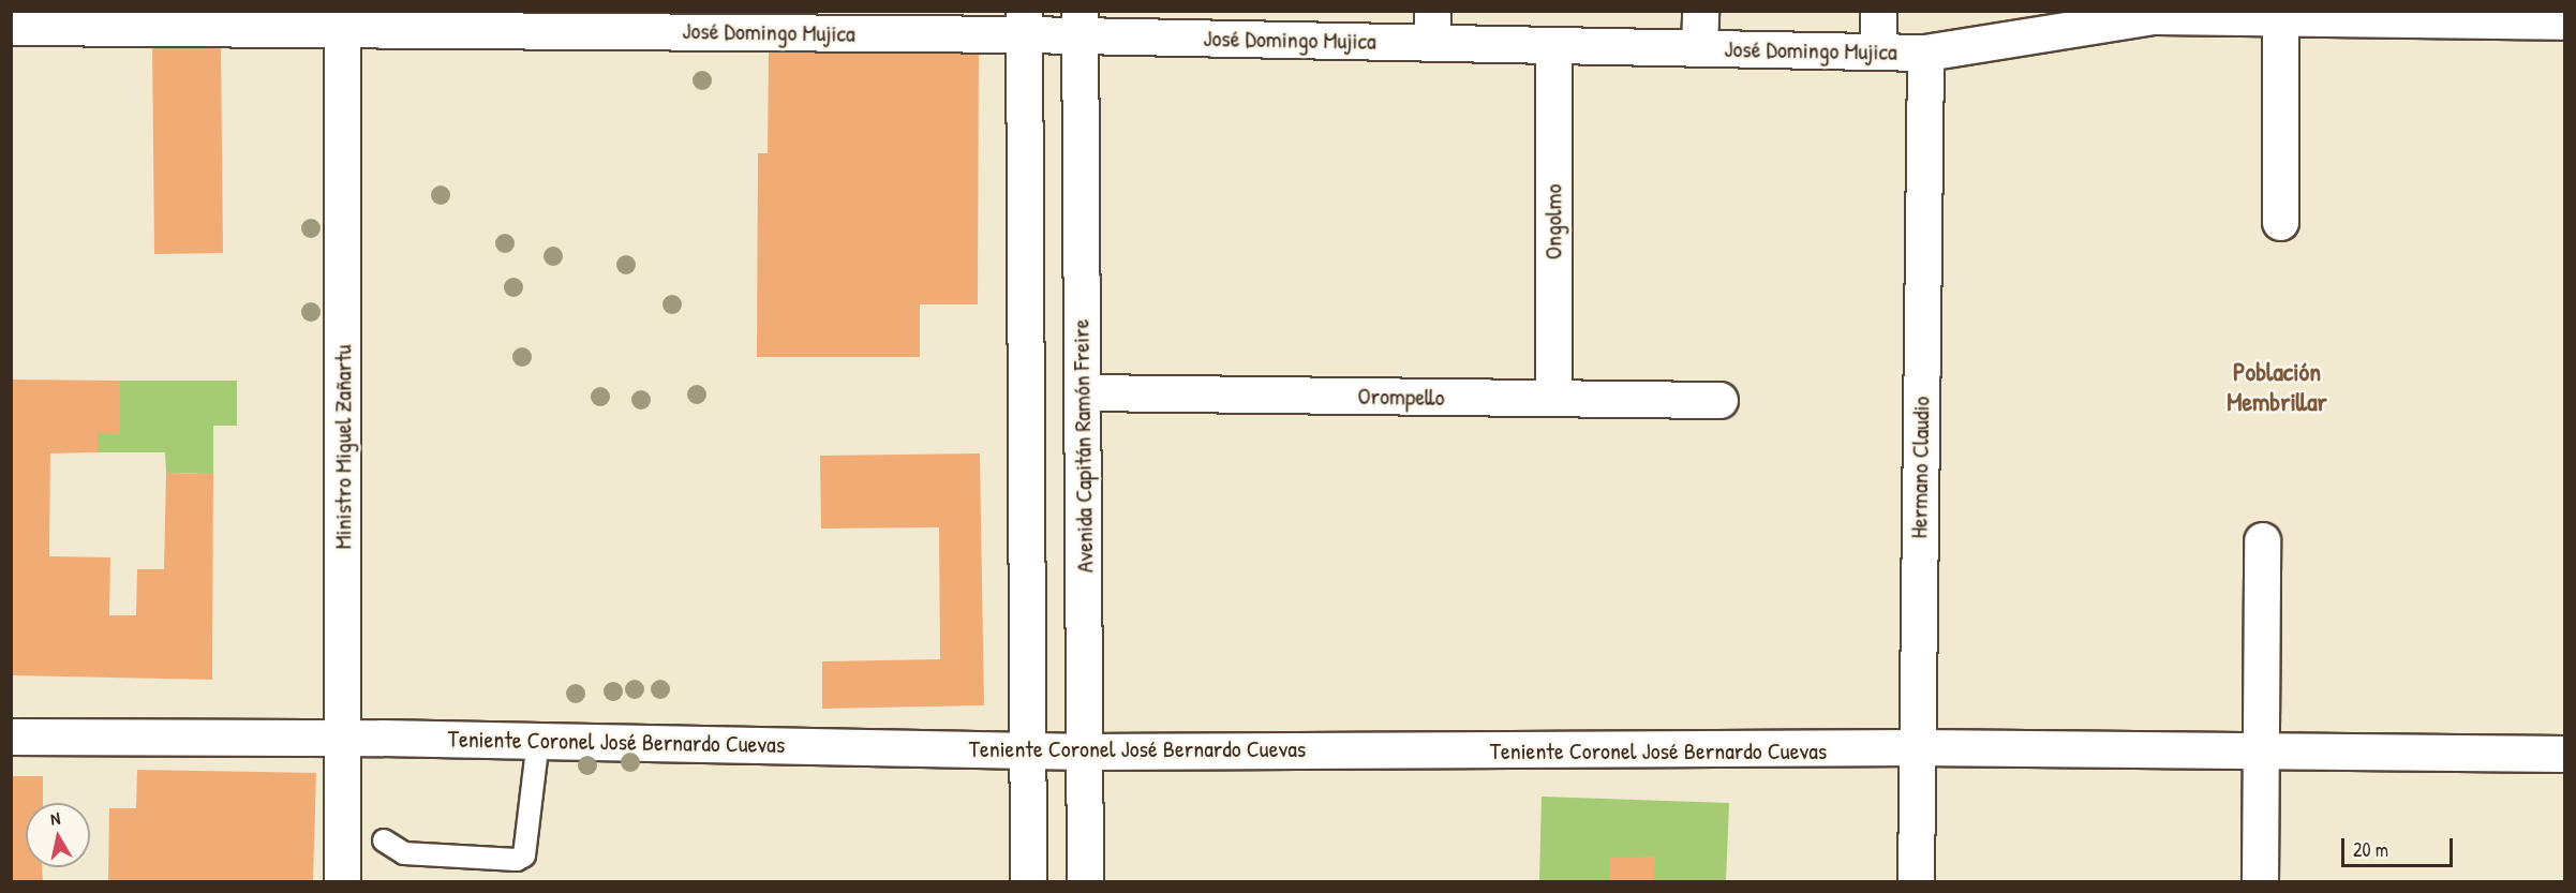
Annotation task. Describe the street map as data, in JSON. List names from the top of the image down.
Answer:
{
  "streets": {
    "street": [
      "José Domingo Mujica",
      "Ongolmo",
      "Orompello",
      "Avenida Capitán Ramón Freire",
      "Ministro Miguel Zañartu",
      "Hermano Claudio",
      "Teniente Coronel José Bernardo Cuevas"
    ]
  },
  "crossings": [
    ["José Domingo Mujica", "Ongolmo"],
    ["José Domingo Mujica", "Avenida Capitán Ramón Freire"],
    ["José Domingo Mujica", "Ministro Miguel Zañartu"],
    ["José Domingo Mujica", "Hermano Claudio"],
    ["Ongolmo", "Orompello"],
    ["Orompello", "Avenida Capitán Ramón Freire"],
    ["Avenida Capitán Ramón Freire", "Teniente Coronel José Bernardo Cuevas"],
    ["Ministro Miguel Zañartu", "Teniente Coronel José Bernardo Cuevas"],
    ["Hermano Claudio", "Teniente Coronel José Bernardo Cuevas"]
  ],
  "districts": ["Población Membrillar"],
  "scale_bar": "20 m",
  "north": "top"
}
